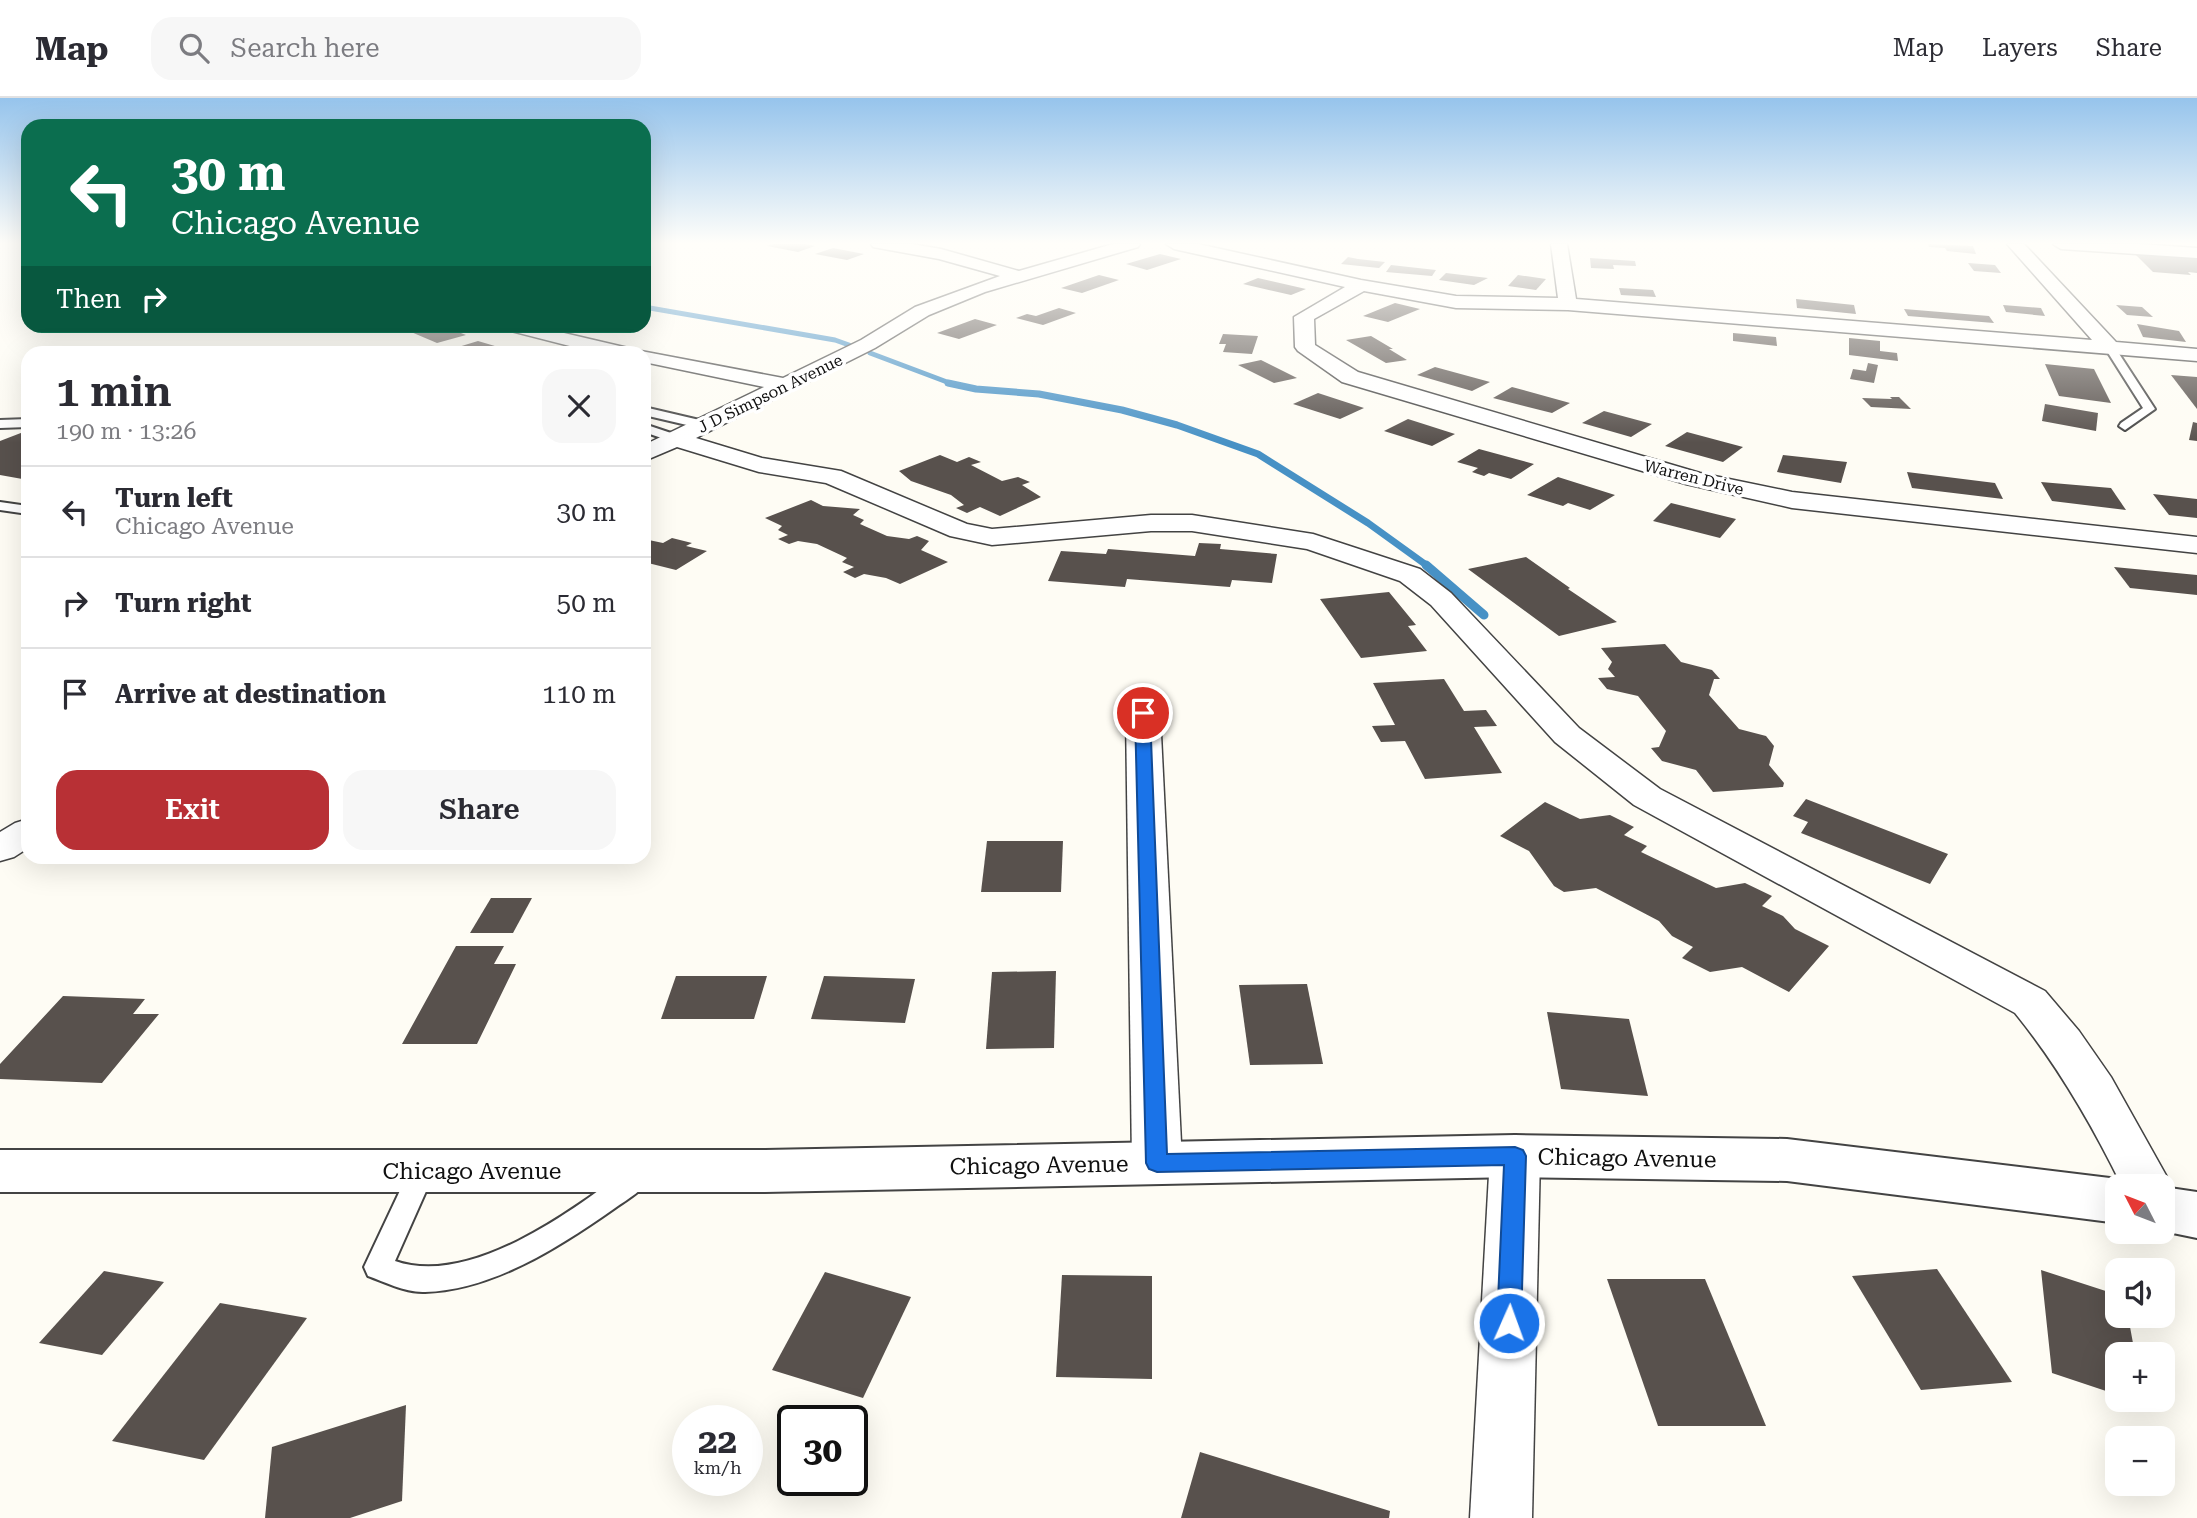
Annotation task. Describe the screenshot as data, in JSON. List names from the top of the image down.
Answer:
{
  "streets": {
    "street": ["J D Simpson Avenue", "Warren Drive", "Chicago Avenue"]
  },
  "north": "top left",
  "page": {
    "header": "Map",
    "search": "Search here",
    "nav": ["Map", "Layers", "Share"],
    "turn": ["30 m", "Chicago Avenue"],
    "then": "Then",
    "heading": ["1 min", "190 m · 13:26"],
    "list": [
      {
        "name": "Turn left",
        "note": "Chicago Avenue",
        "value": "30 m"
      },
      {
        "name": "Turn right",
        "value": "50 m"
      },
      {
        "name": "Arrive at destination",
        "value": "110 m"
      }
    ],
    "buttons": ["Exit", "Share"],
    "map_buttons": ["+", "−"],
    "speed": "22 km/h",
    "limit": "30"
  }
}
